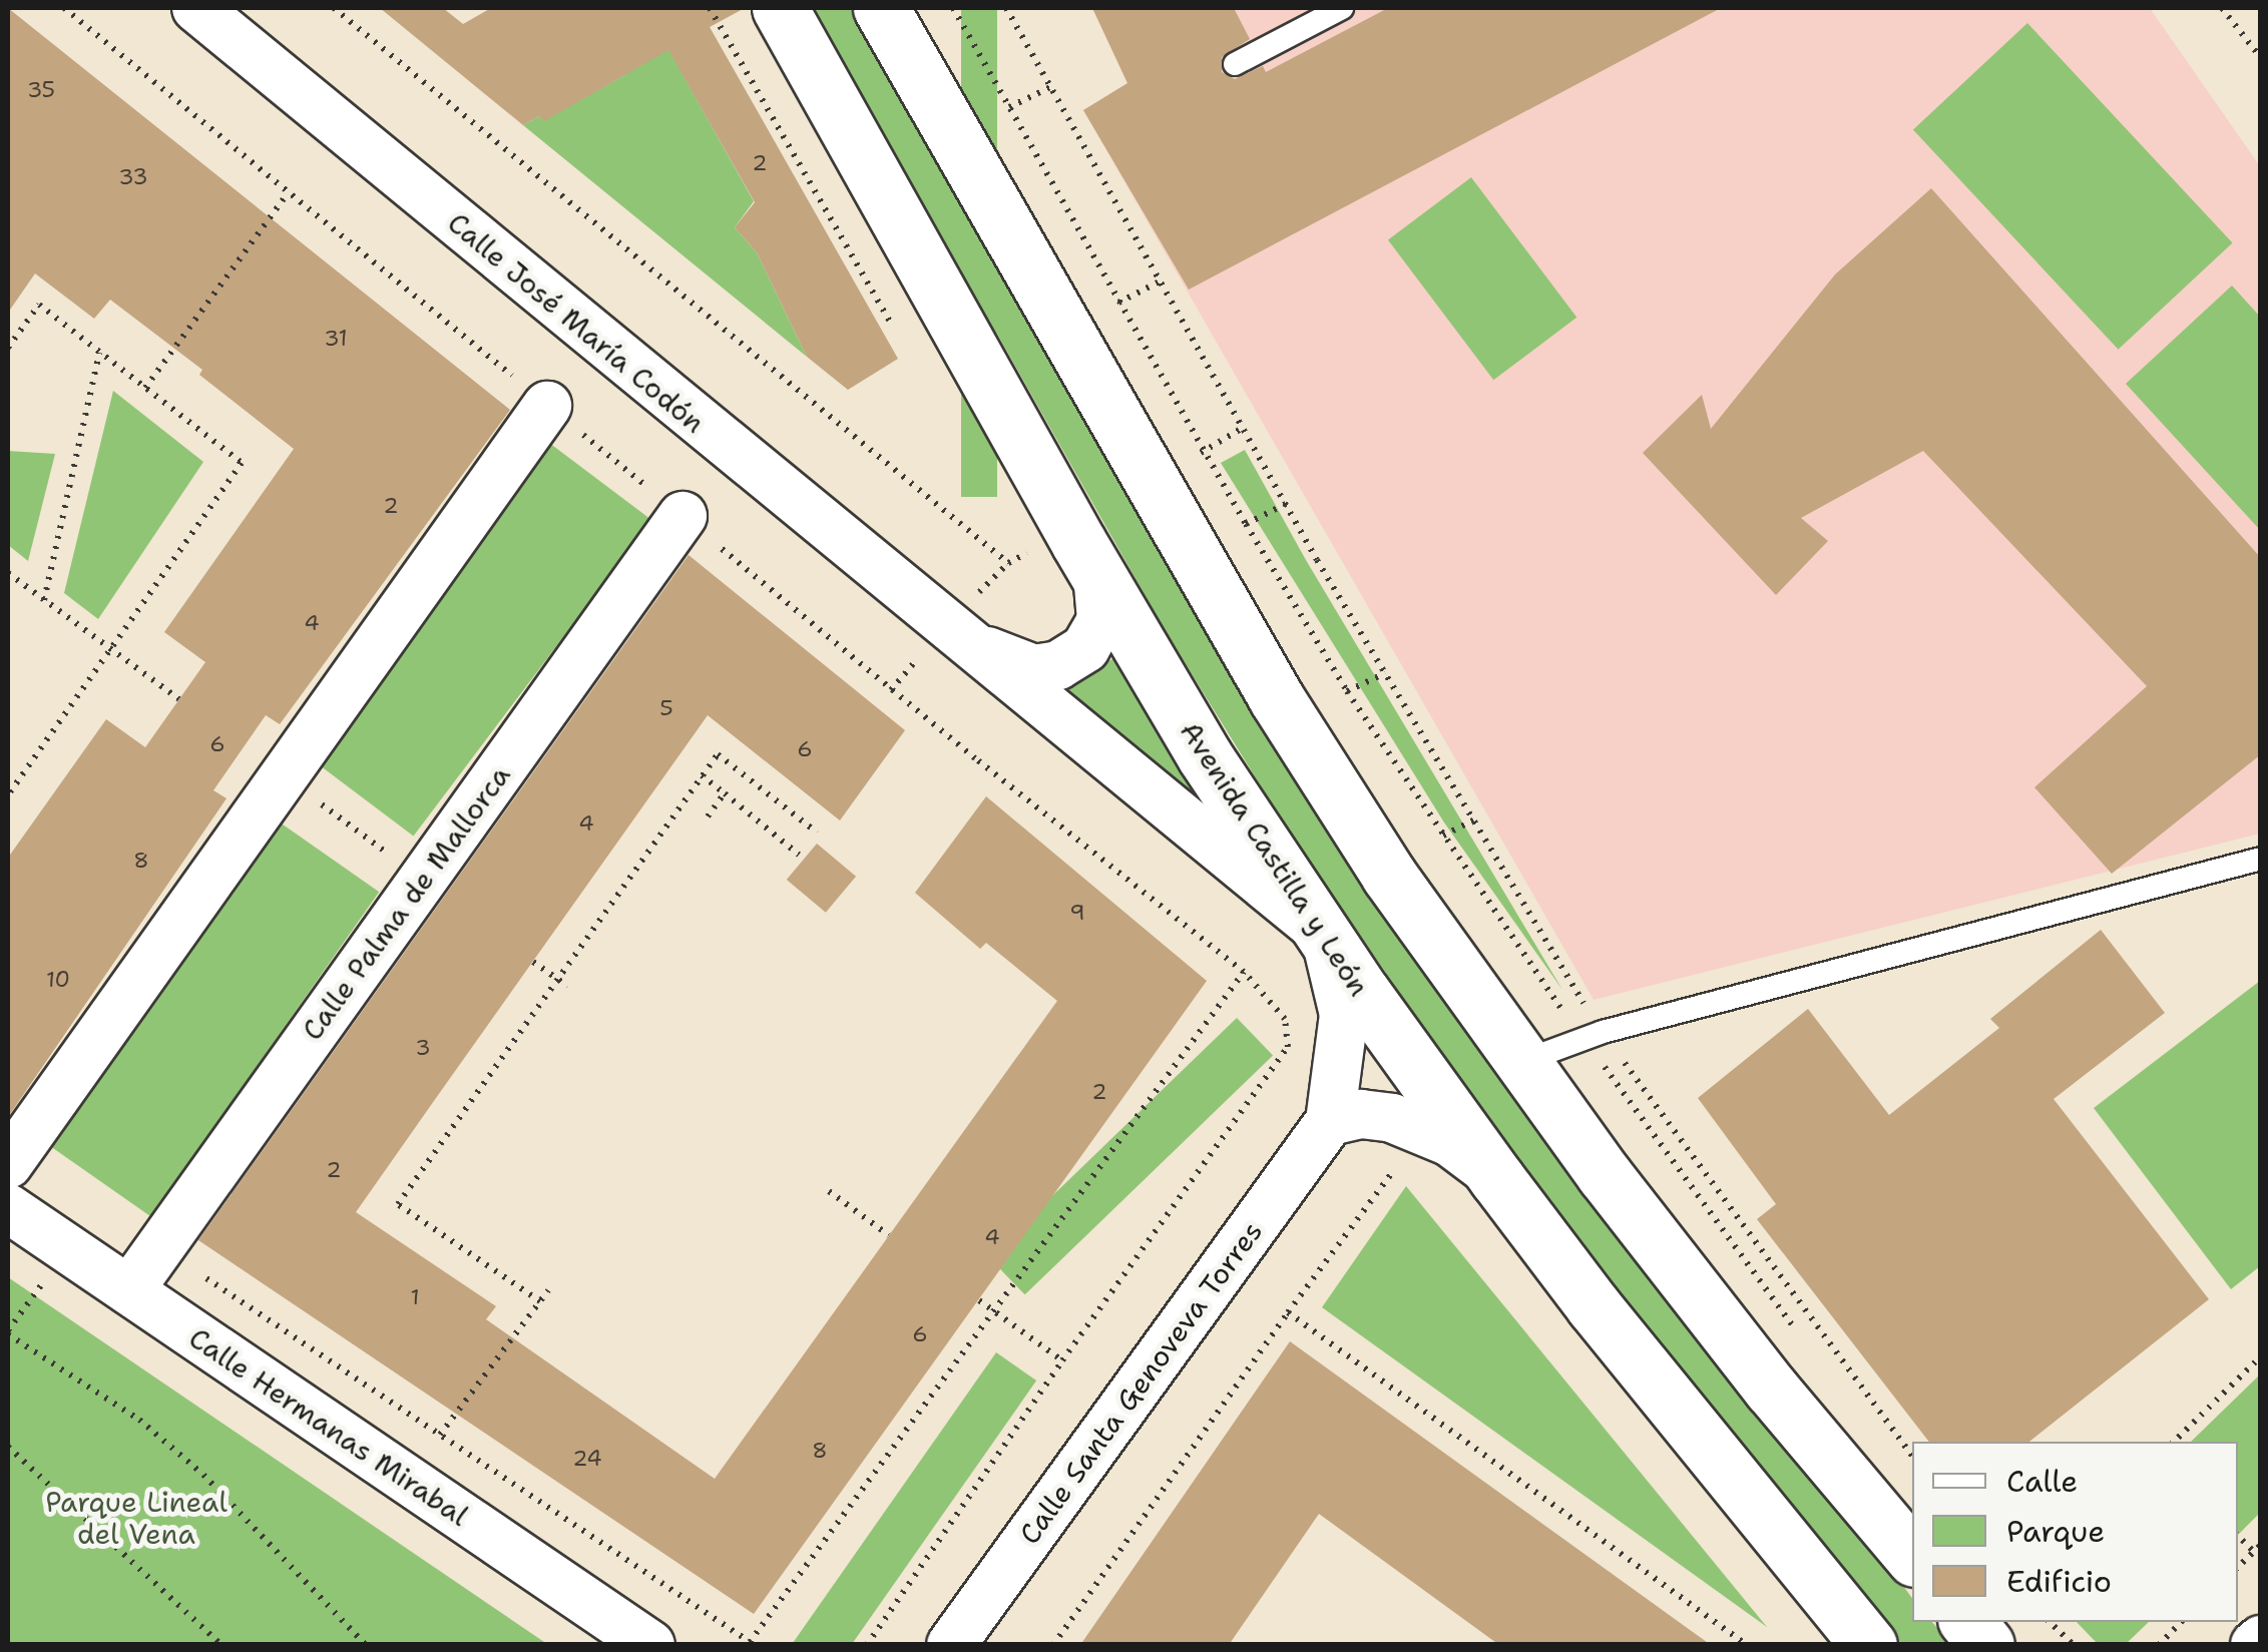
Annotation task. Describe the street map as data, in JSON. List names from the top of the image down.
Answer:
{
  "streets": {
    "main road": ["Avenida Castilla y León"],
    "street": [
      "Calle José María Codón",
      "Calle Palma de Mallorca",
      "Calle Santa Genoveva Torres",
      "Calle Hermanas Mirabal"
    ]
  },
  "crossings": [
    ["Calle José María Codón", "Avenida Castilla y León"],
    ["Calle José María Codón", "Calle Santa Genoveva Torres"],
    ["Avenida Castilla y León", "Calle Santa Genoveva Torres"],
    ["Calle Palma de Mallorca", "Calle Hermanas Mirabal"]
  ],
  "parks": ["Parque Lineal del Vena"],
  "house_numbers": [
    "35",
    "2",
    "33",
    "31",
    "2",
    "4",
    "5",
    "6",
    "6",
    "4",
    "8",
    "9",
    "10",
    "3",
    "2",
    "2",
    "4",
    "1",
    "6",
    "8",
    "24"
  ],
  "legend": ["Calle", "Parque", "Edificio"]
}
